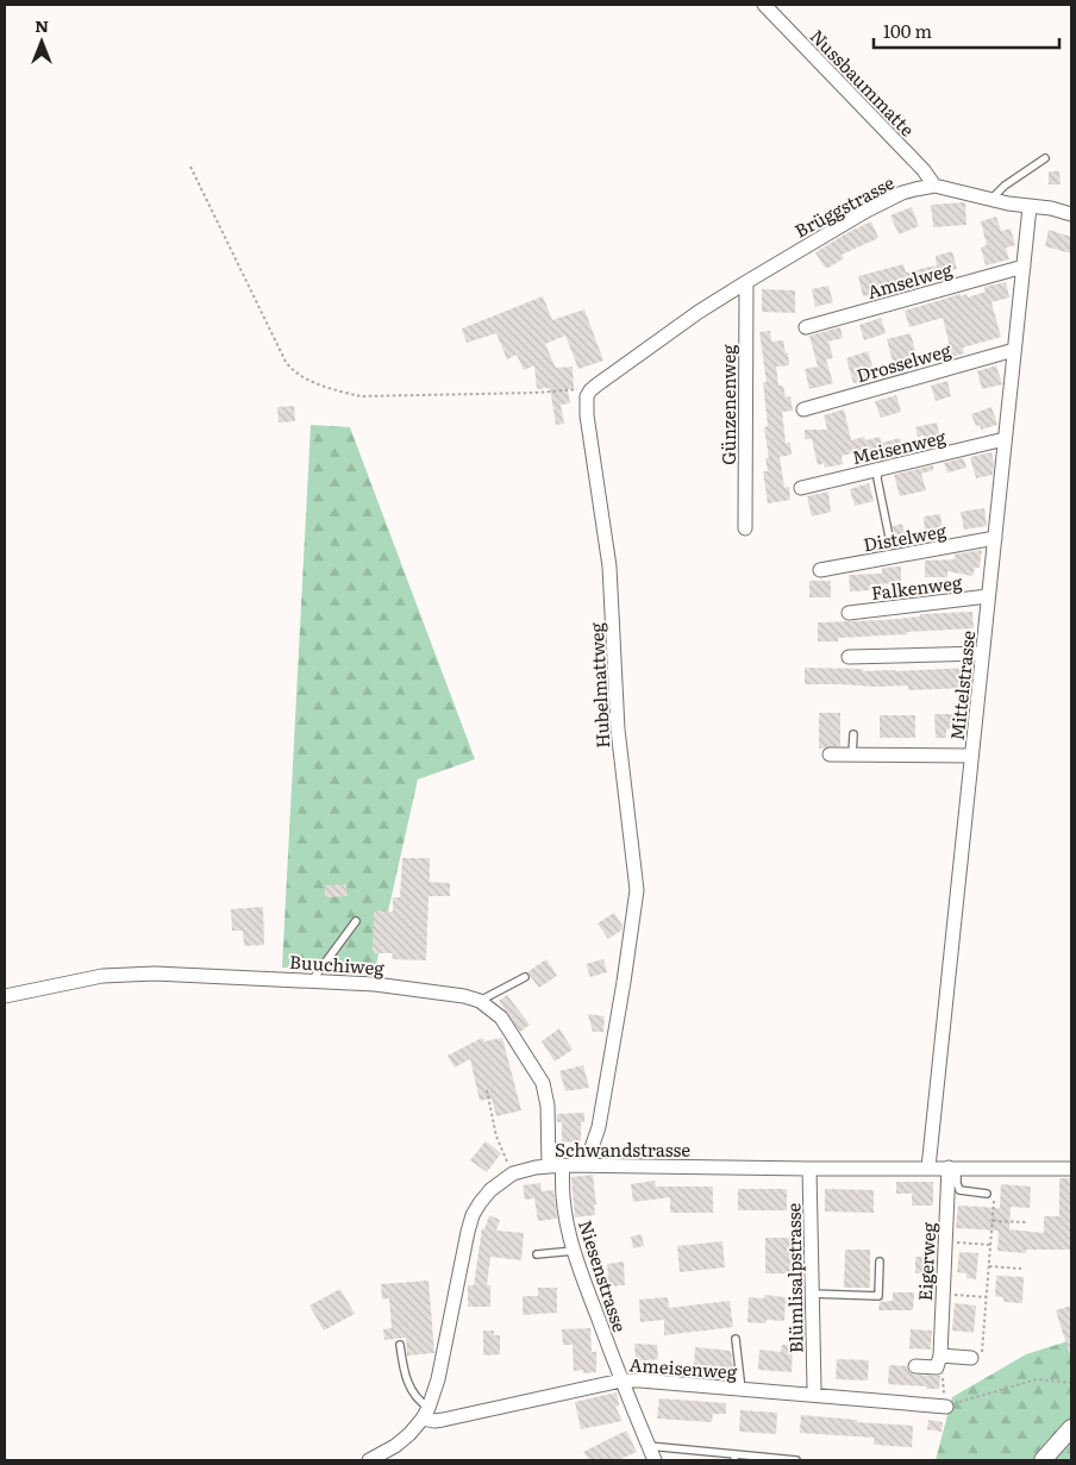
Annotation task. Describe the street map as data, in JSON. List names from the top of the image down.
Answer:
{
  "streets": {
    "street": [
      "Nussbaummatte",
      "Brüggstrasse",
      "Amselweg",
      "Drosselweg",
      "Günzenenweg",
      "Meisenweg",
      "Distelweg",
      "Falkenweg",
      "Hubelmattweg",
      "Mittelstrasse",
      "Buuchiweg",
      "Schwandstrasse",
      "Eigerweg",
      "Niesenstrasse",
      "Blümlisalpstrasse",
      "Ameisenweg"
    ]
  },
  "crossings": [
    ["Nussbaummatte", "Brüggstrasse"],
    ["Brüggstrasse", "Günzenenweg"],
    ["Brüggstrasse", "Mittelstrasse"],
    ["Amselweg", "Mittelstrasse"],
    ["Drosselweg", "Mittelstrasse"],
    ["Meisenweg", "Mittelstrasse"],
    ["Distelweg", "Mittelstrasse"],
    ["Falkenweg", "Mittelstrasse"],
    ["Hubelmattweg", "Schwandstrasse"],
    ["Mittelstrasse", "Schwandstrasse"],
    ["Buuchiweg", "Schwandstrasse"],
    ["Buuchiweg", "Niesenstrasse"],
    ["Schwandstrasse", "Eigerweg"],
    ["Schwandstrasse", "Niesenstrasse"],
    ["Schwandstrasse", "Blümlisalpstrasse"],
    ["Schwandstrasse", "Ameisenweg"],
    ["Niesenstrasse", "Ameisenweg"]
  ],
  "scale_bar": "100 m",
  "north": "top"
}
